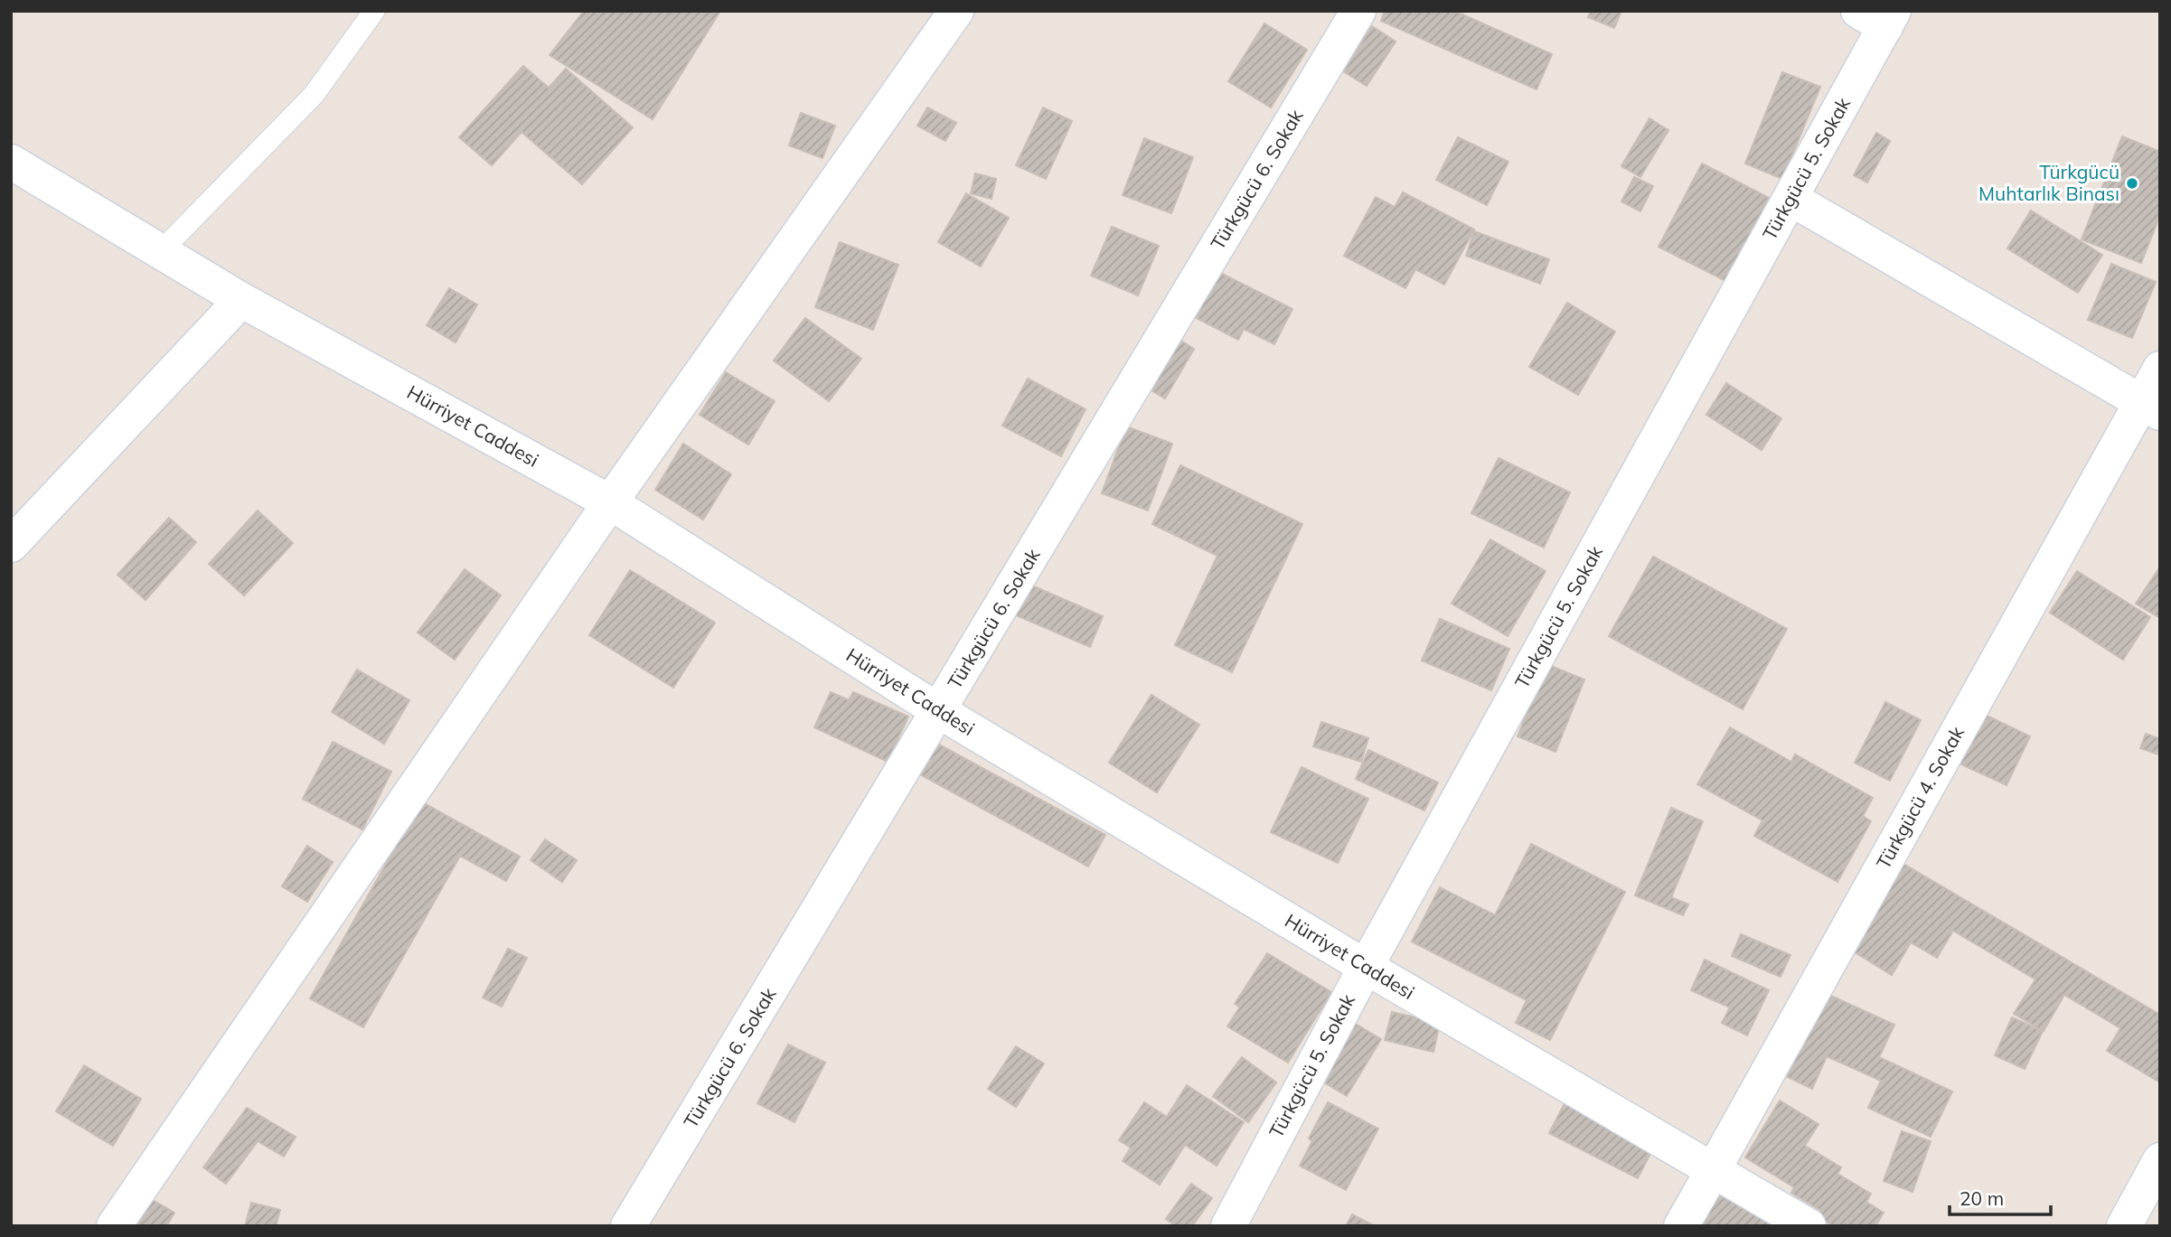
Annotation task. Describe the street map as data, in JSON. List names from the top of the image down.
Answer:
{
  "streets": {
    "street": [
      "Türkgücü 5. Sokak",
      "Türkgücü 6. Sokak",
      "Hürriyet Caddesi",
      "Türkgücü 4. Sokak"
    ]
  },
  "crossings": [
    ["Türkgücü 5. Sokak", "Hürriyet Caddesi"],
    ["Türkgücü 6. Sokak", "Hürriyet Caddesi"],
    ["Hürriyet Caddesi", "Türkgücü 4. Sokak"]
  ],
  "places": ["Türkgücü Muhtarlık Binası"],
  "scale_bar": "20 m"
}
